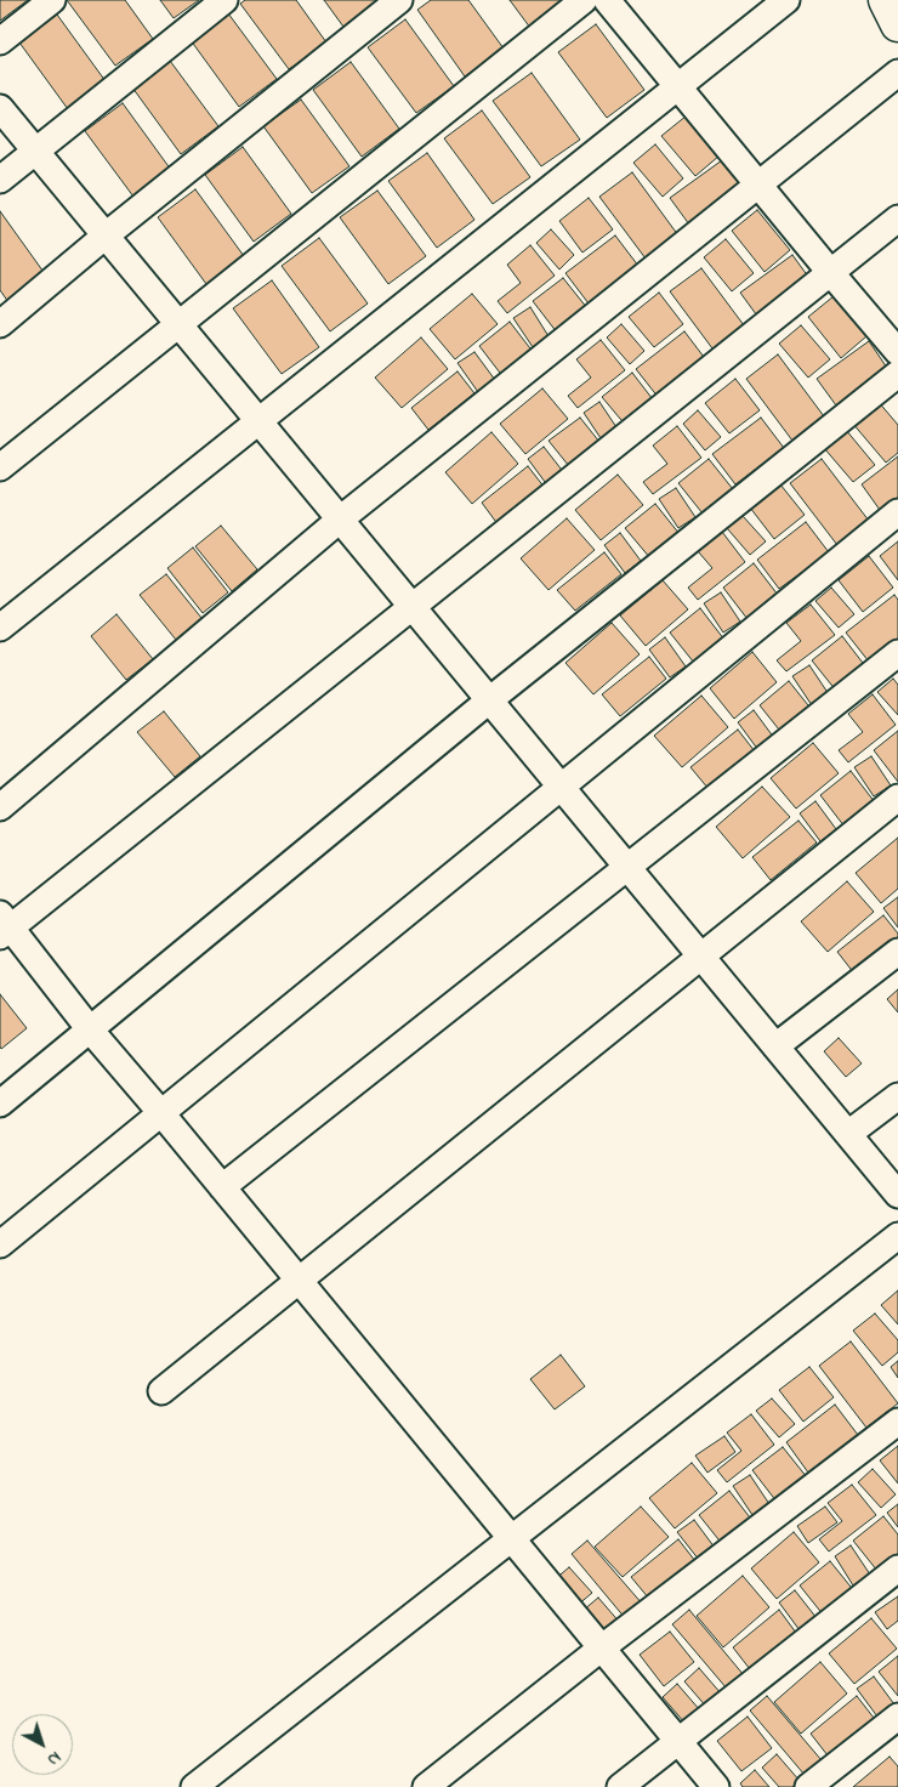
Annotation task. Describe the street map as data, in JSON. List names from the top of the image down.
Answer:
{
  "north": "bottom right"
}
